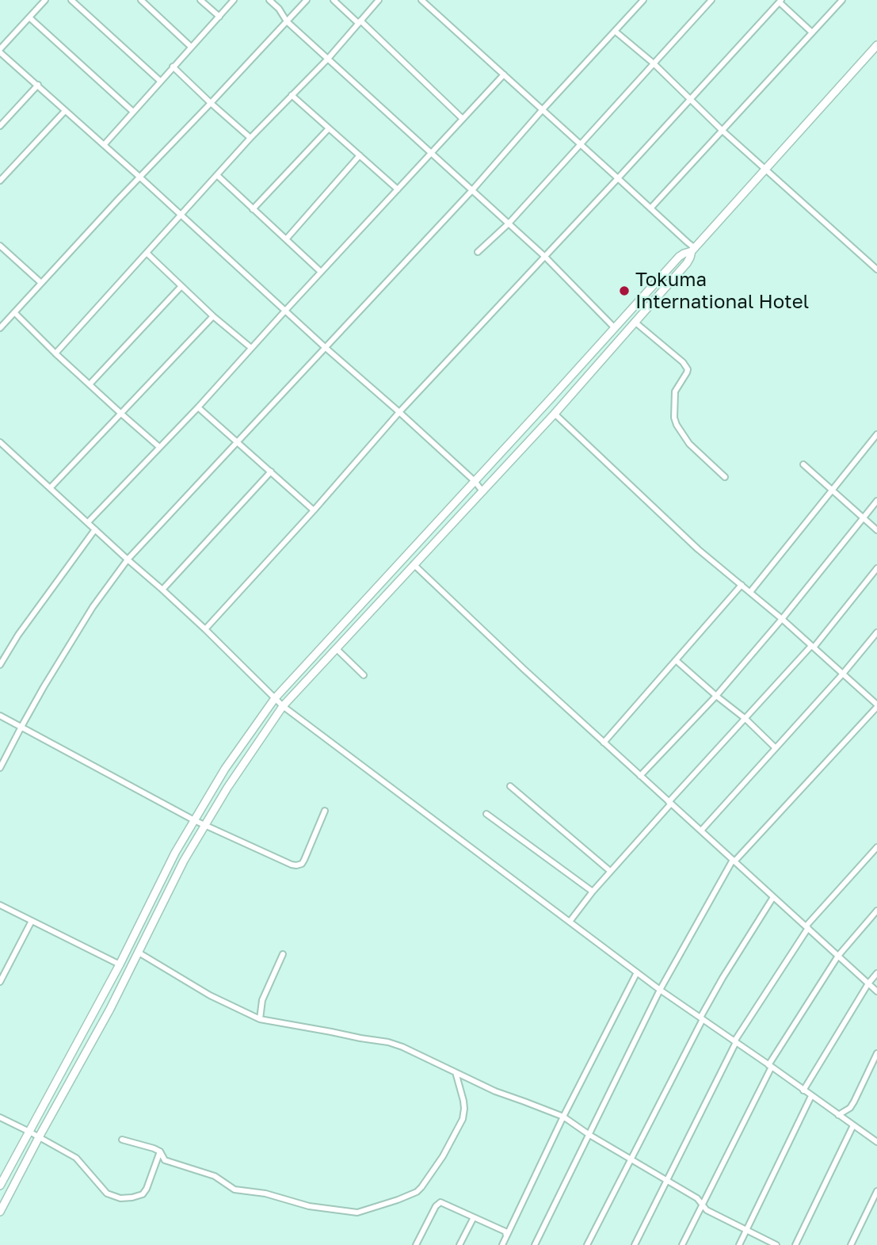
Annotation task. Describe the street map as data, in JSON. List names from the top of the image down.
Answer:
{
  "places": ["Tokuma International Hotel"]
}
